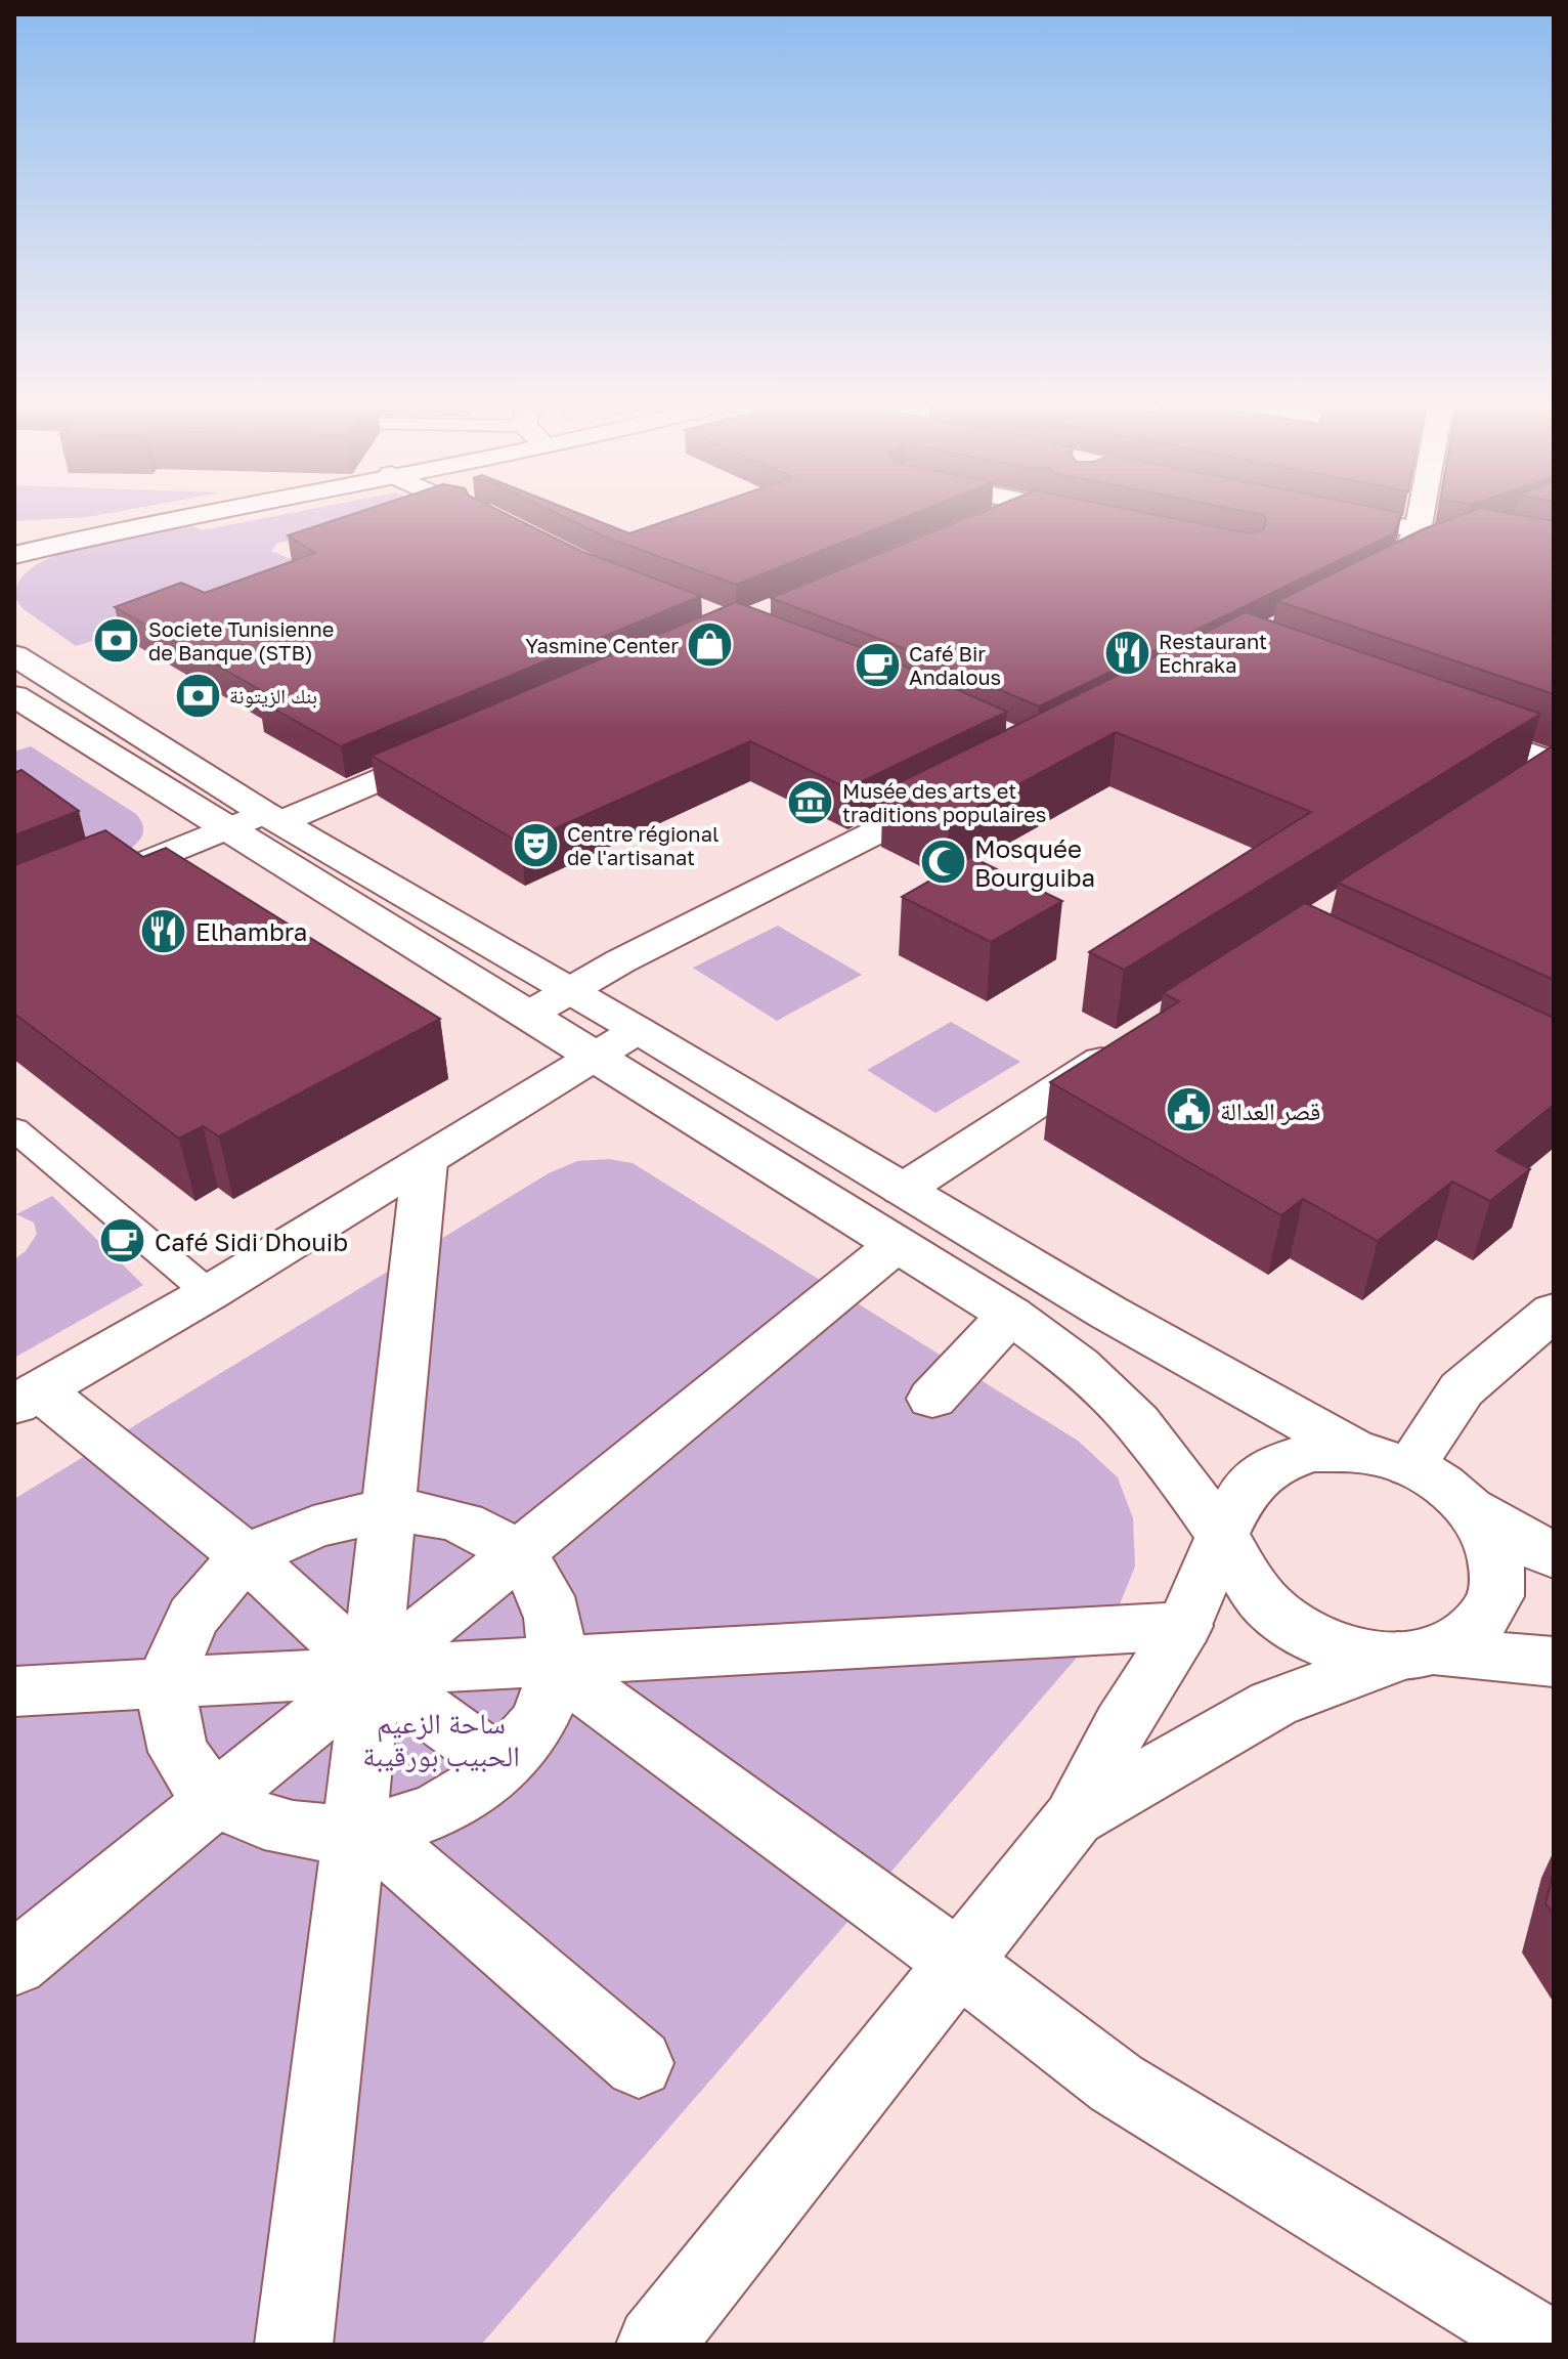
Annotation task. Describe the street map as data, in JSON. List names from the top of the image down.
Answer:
{
  "parks": ["ساحة الزعيم الحبيب بورقيبة"],
  "places": {
    "bank": ["Societe Tunisienne de Banque (STB)", "بنك الزيتونة"],
    "shop": ["Yasmine Center"],
    "restaurant": ["Restaurant Echraka", "Elhambra"],
    "cafe": ["Café Bir Andalous", "Café Sidi Dhouib"],
    "museum": ["Musée des arts et traditions populaires"],
    "theatre": ["Centre régional de l'artisanat"],
    "mosque": ["Mosquée Bourguiba"],
    "public building": ["قصر العدالة"]
  }
}
